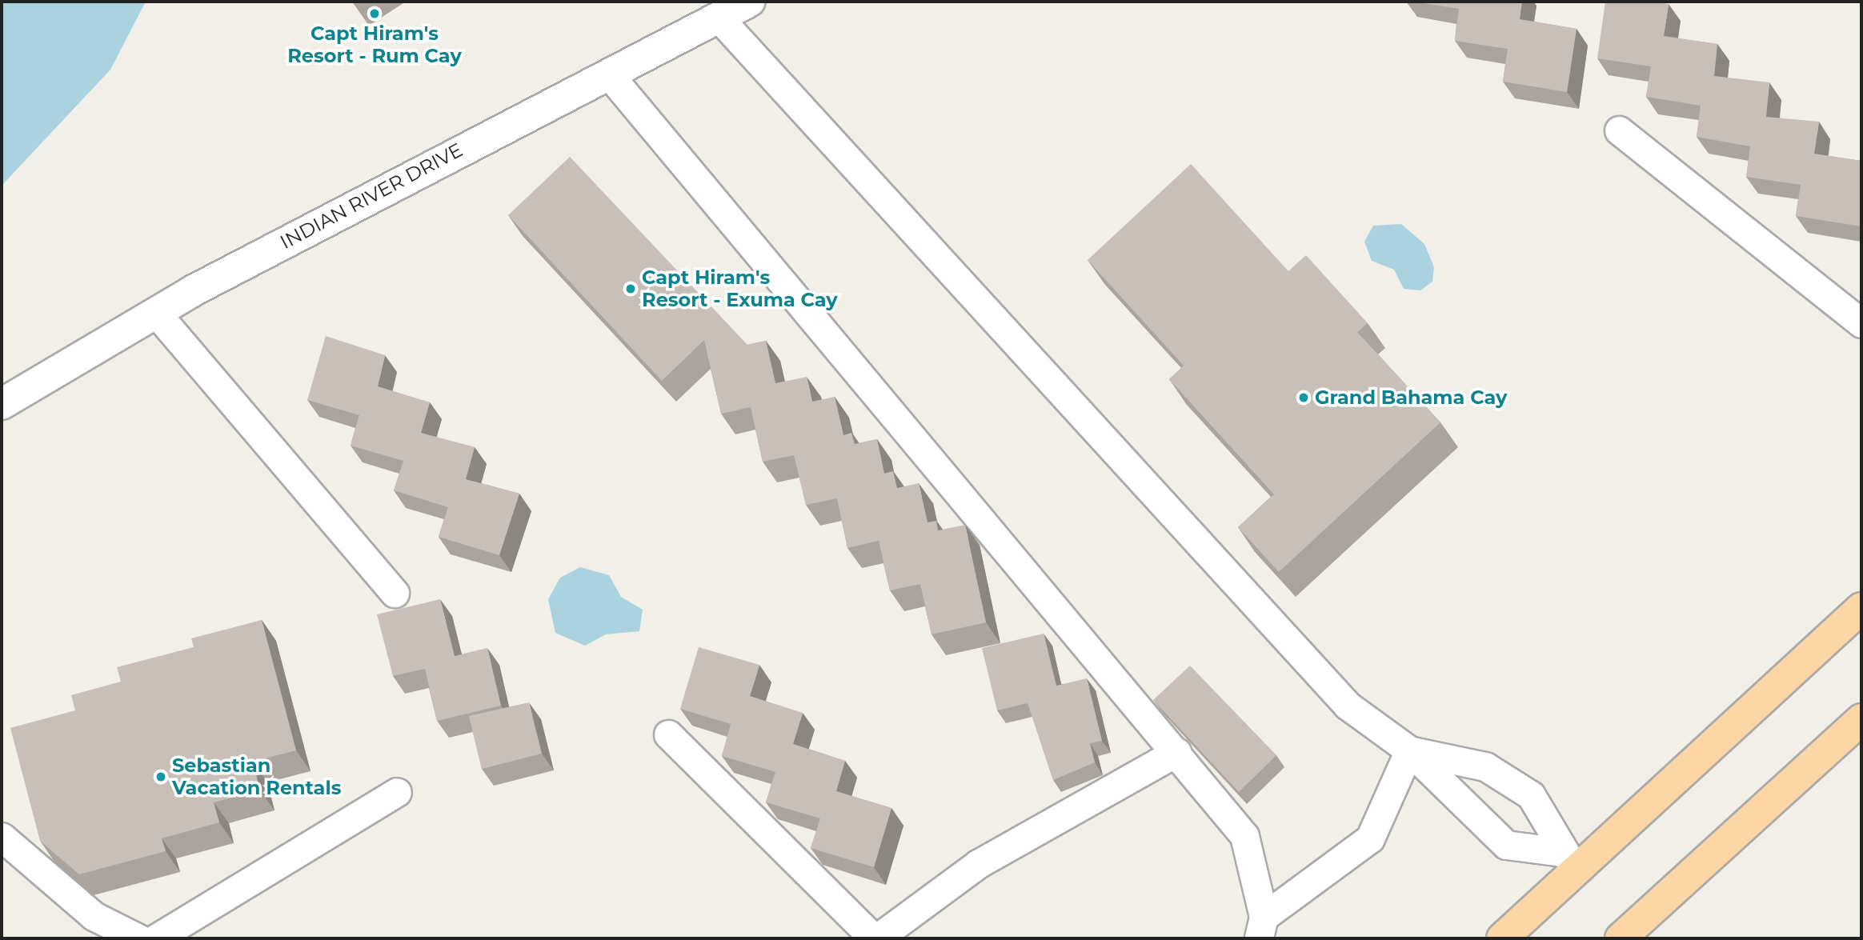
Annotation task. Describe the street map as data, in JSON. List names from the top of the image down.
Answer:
{
  "streets": {
    "street": ["INDIAN RIVER DRIVE"]
  },
  "places": [
    "Capt Hiram's Resort - Rum Cay",
    "Capt Hiram's Resort - Exuma Cay",
    "Grand Bahama Cay",
    "Sebastian Vacation Rentals"
  ]
}
